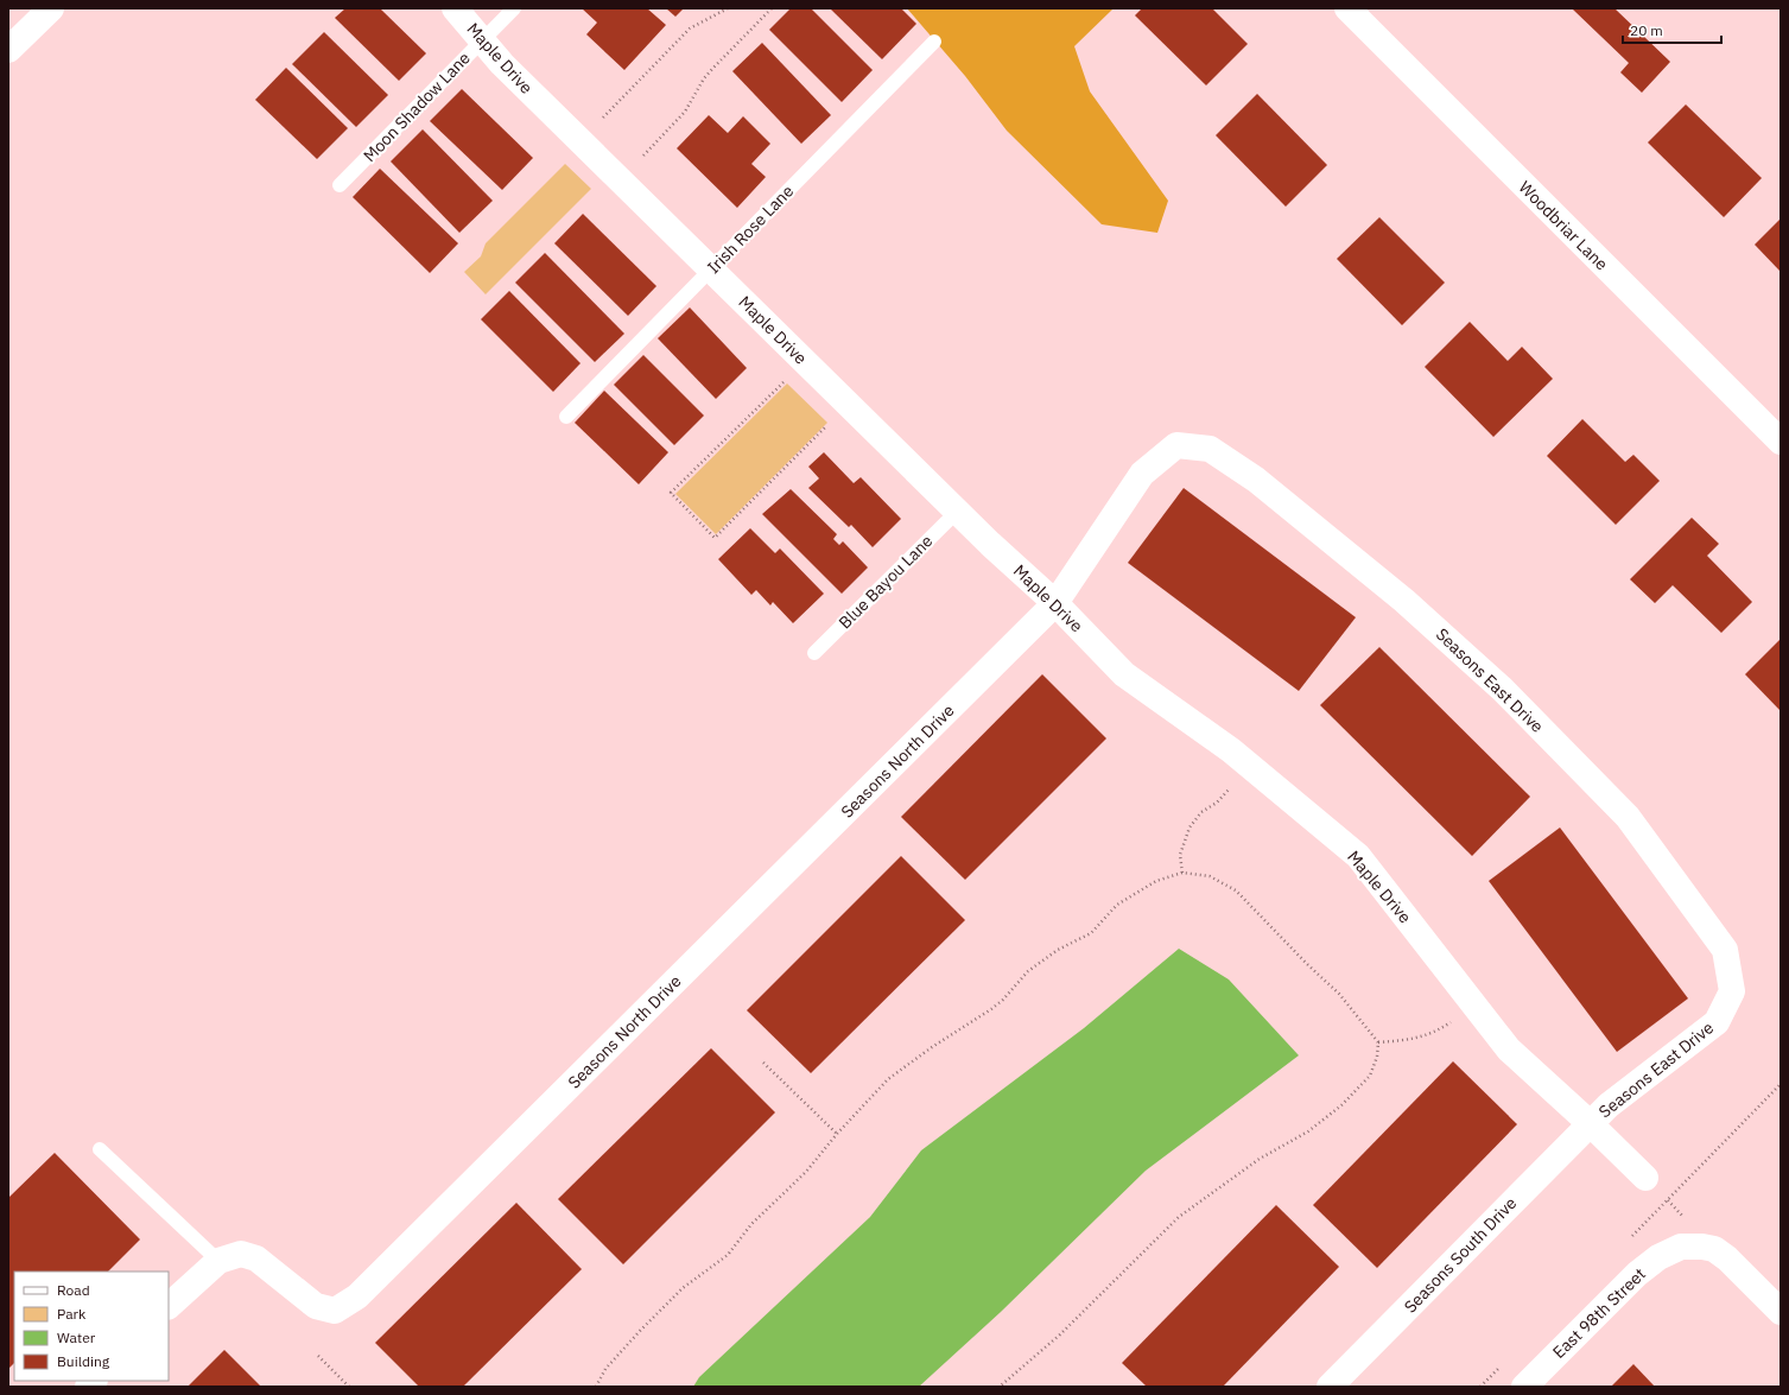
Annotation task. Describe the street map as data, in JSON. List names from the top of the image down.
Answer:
{
  "streets": {
    "street": [
      "Maple Drive",
      "Woodbriar Lane",
      "Seasons East Drive",
      "Seasons North Drive",
      "Seasons South Drive",
      "East 98th Street"
    ],
    "lane": ["Moon Shadow Lane", "Irish Rose Lane", "Blue Bayou Lane"]
  },
  "crossings": [
    ["Maple Drive", "Moon Shadow Lane"],
    ["Maple Drive", "Irish Rose Lane"],
    ["Maple Drive", "Blue Bayou Lane"],
    ["Maple Drive", "Seasons East Drive"],
    ["Maple Drive", "Seasons North Drive"],
    ["Maple Drive", "Seasons South Drive"],
    ["Seasons East Drive", "Seasons North Drive"],
    ["Seasons East Drive", "Seasons South Drive"]
  ],
  "legend": [
    "Road",
    "Park",
    "Water",
    "Building"
  ],
  "scale_bar": "20 m"
}
